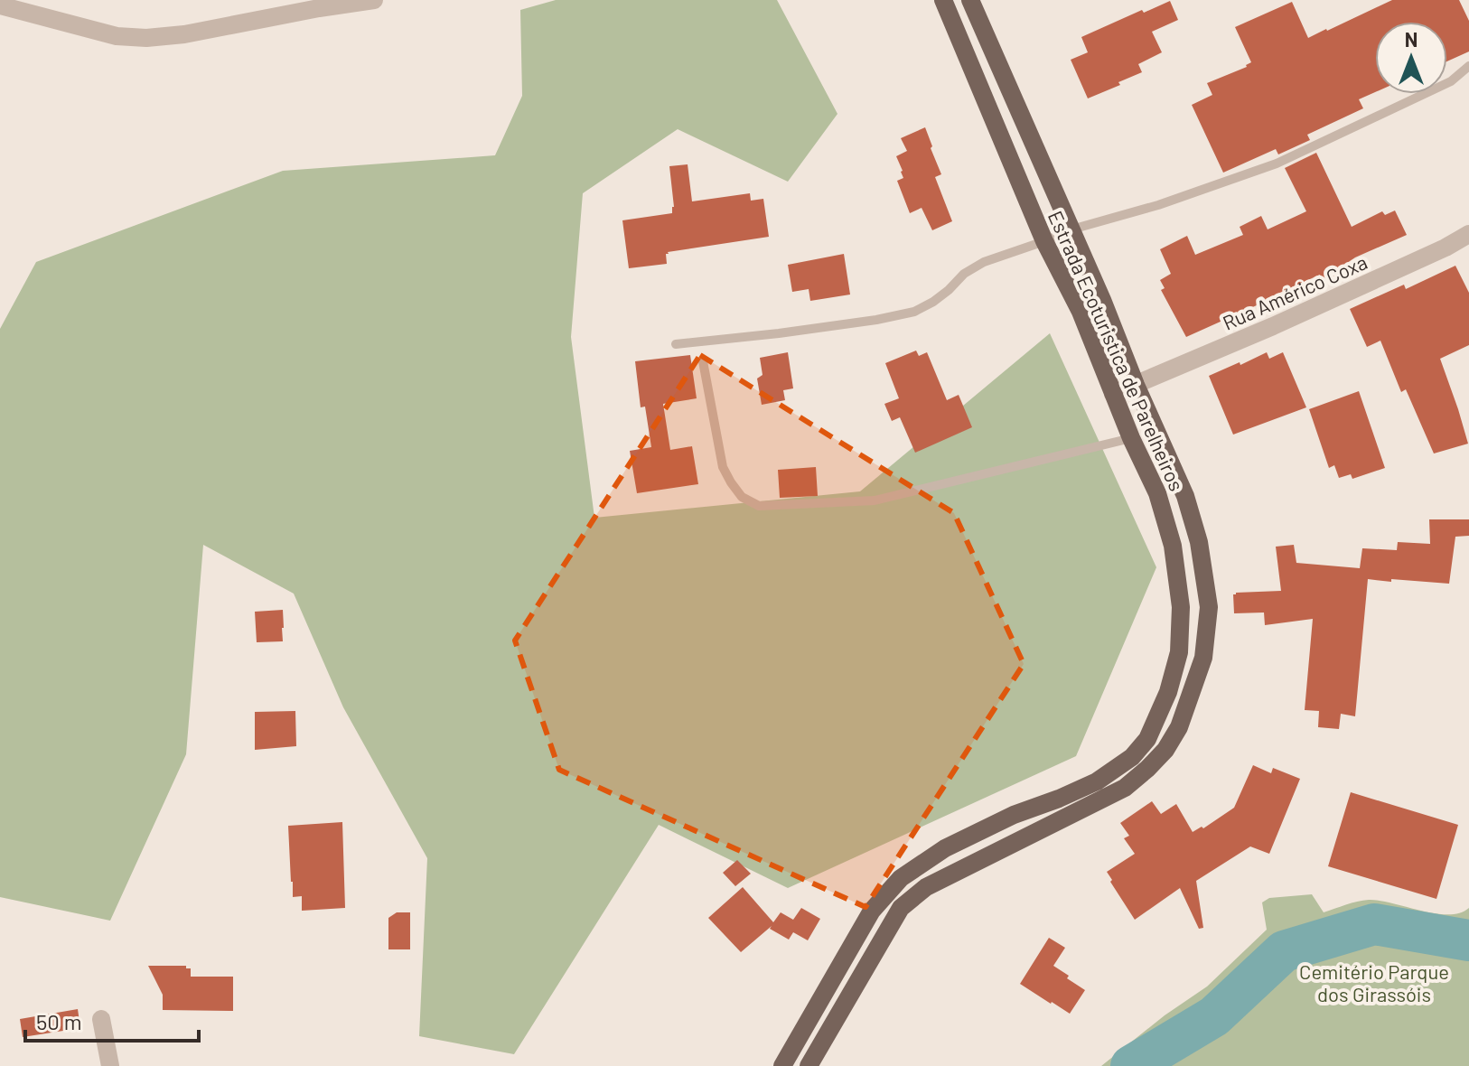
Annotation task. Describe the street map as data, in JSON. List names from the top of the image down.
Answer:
{
  "streets": {
    "main road": ["Estrada Ecoturistica de Parelheiros"],
    "street": ["Rua Américo Coxa"]
  },
  "crossings": [
    ["Rua Américo Coxa", "Estrada Ecoturistica de Parelheiros"]
  ],
  "parks": ["Cemitério Parque dos Girassóis"],
  "scale_bar": "50 m",
  "north": "top"
}
